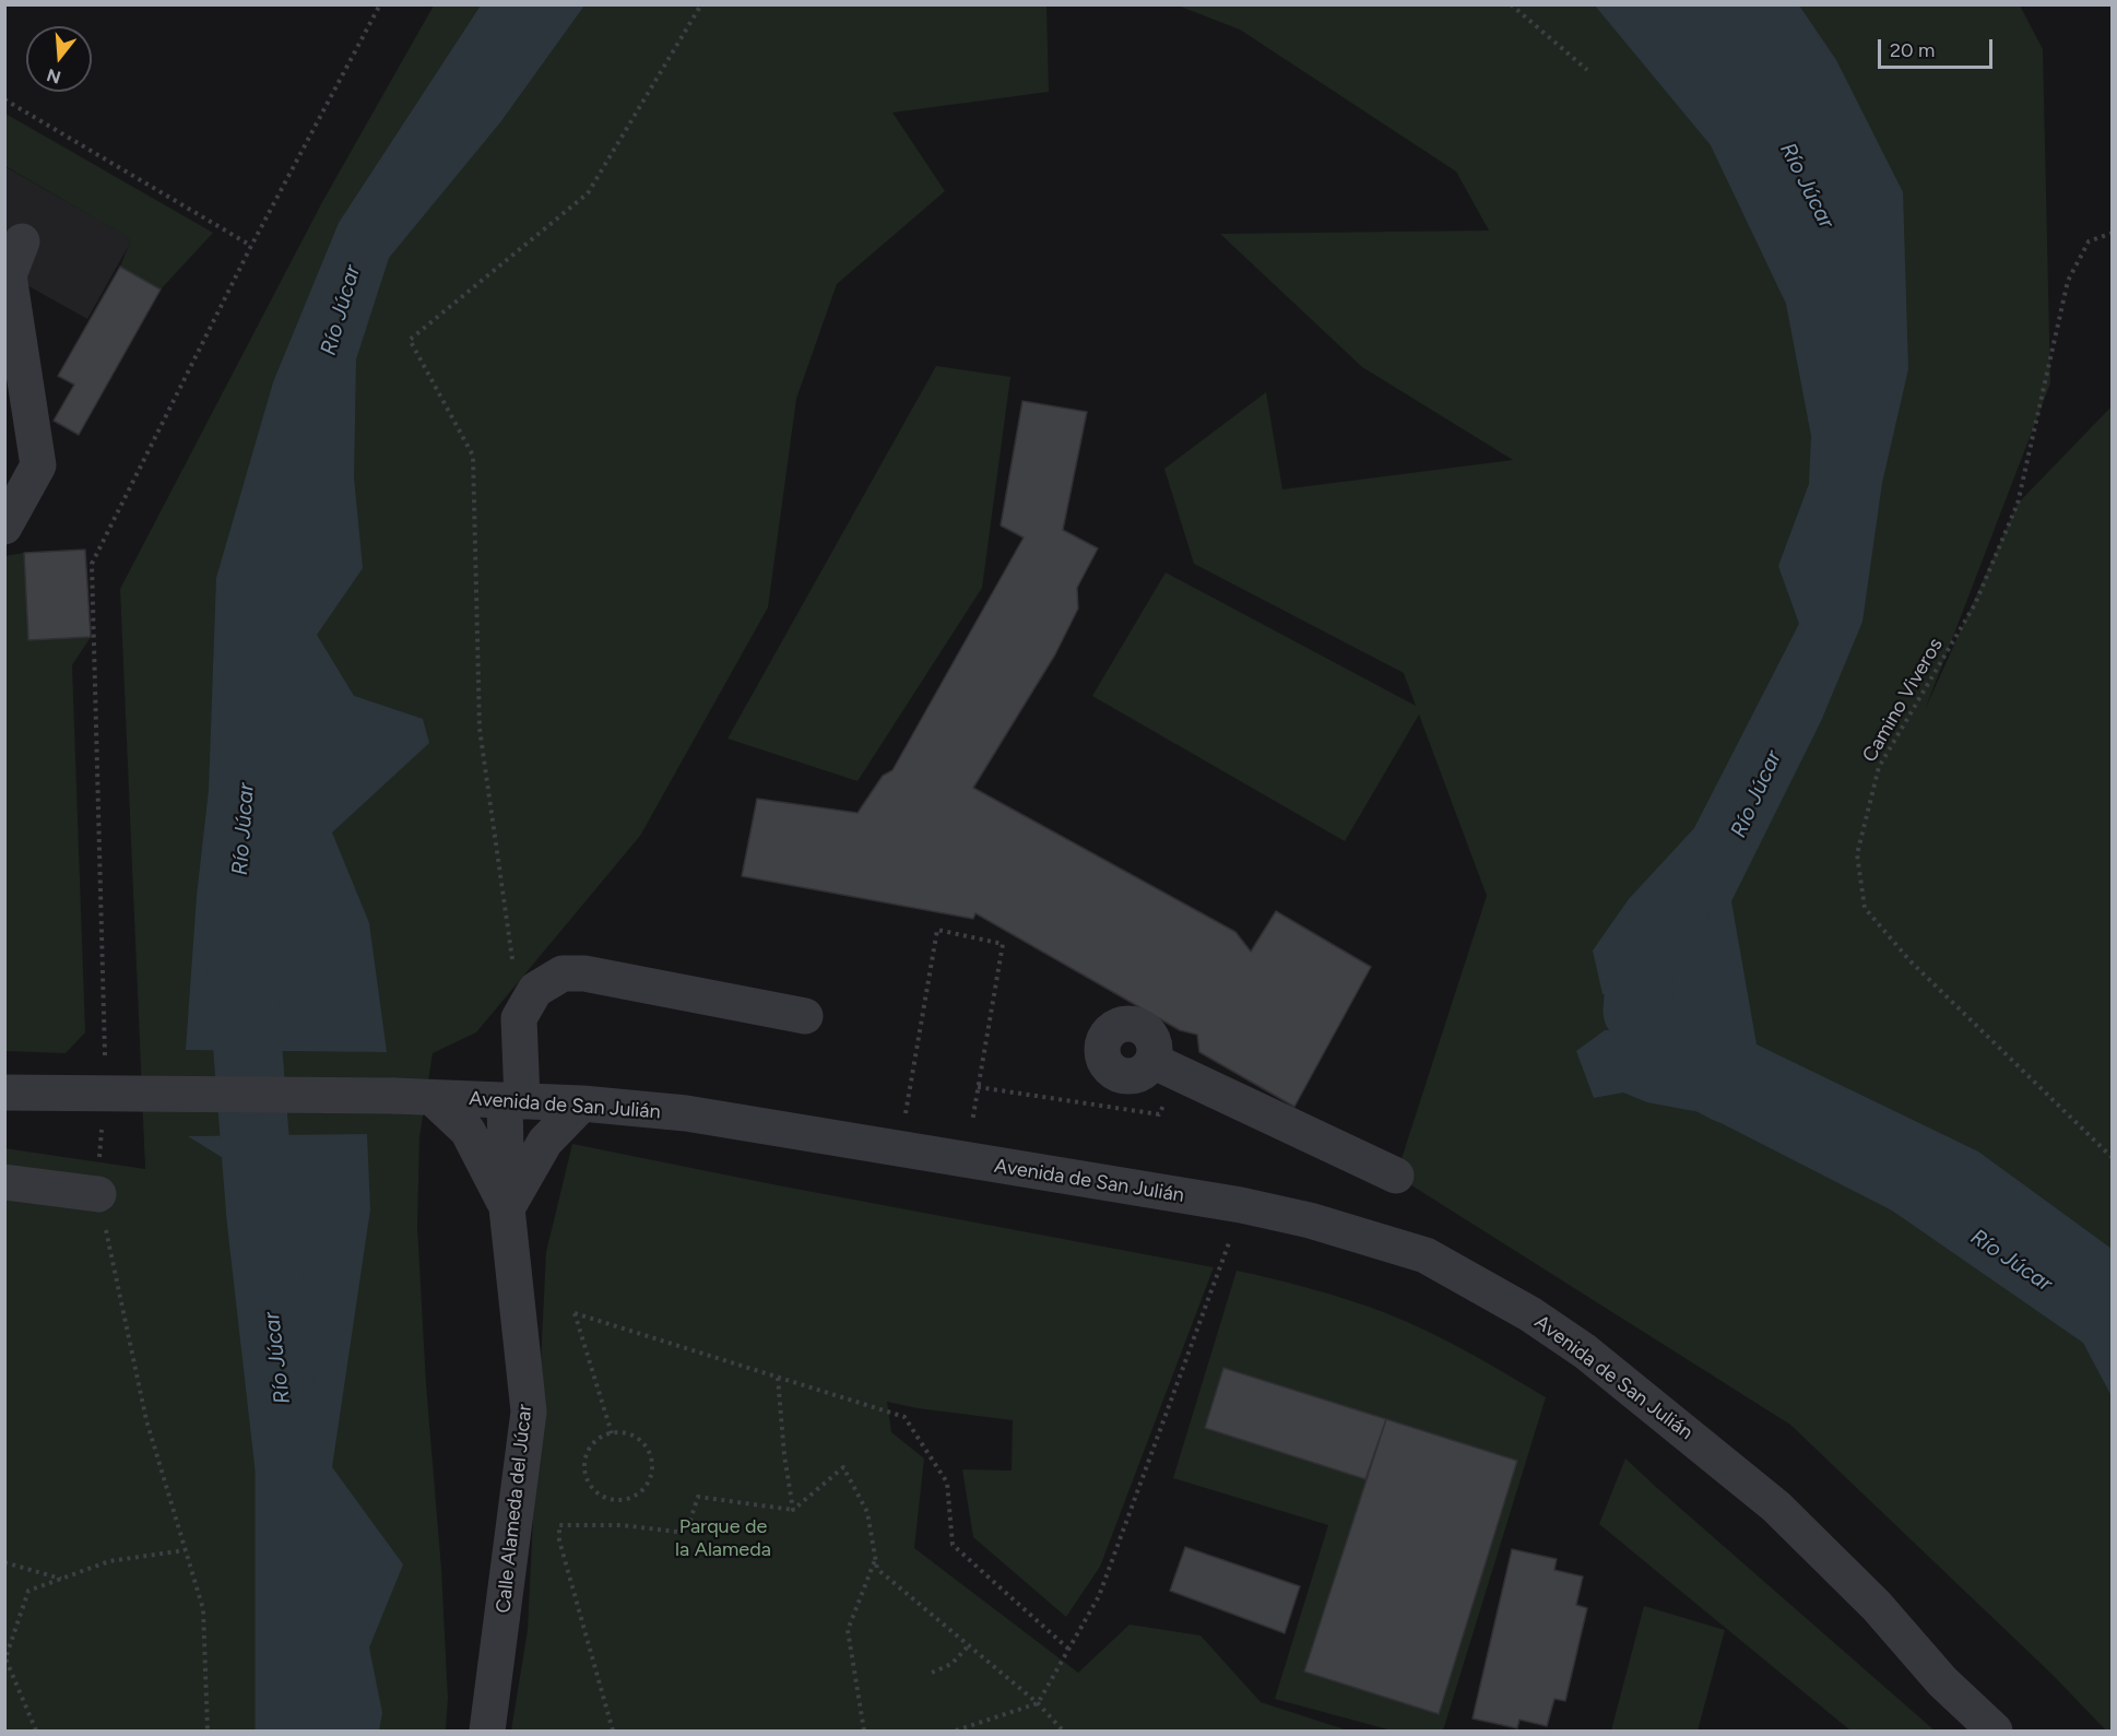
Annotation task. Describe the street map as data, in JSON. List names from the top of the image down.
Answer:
{
  "streets": {
    "street": ["Avenida de San Julián", "Calle Alameda del Júcar"],
    "path": ["Camino Viveros"]
  },
  "crossings": [
    ["Avenida de San Julián", "Calle Alameda del Júcar"]
  ],
  "water": ["Río Júcar"],
  "parks": ["Parque de la Alameda"],
  "scale_bar": "20 m",
  "north": "bottom"
}
